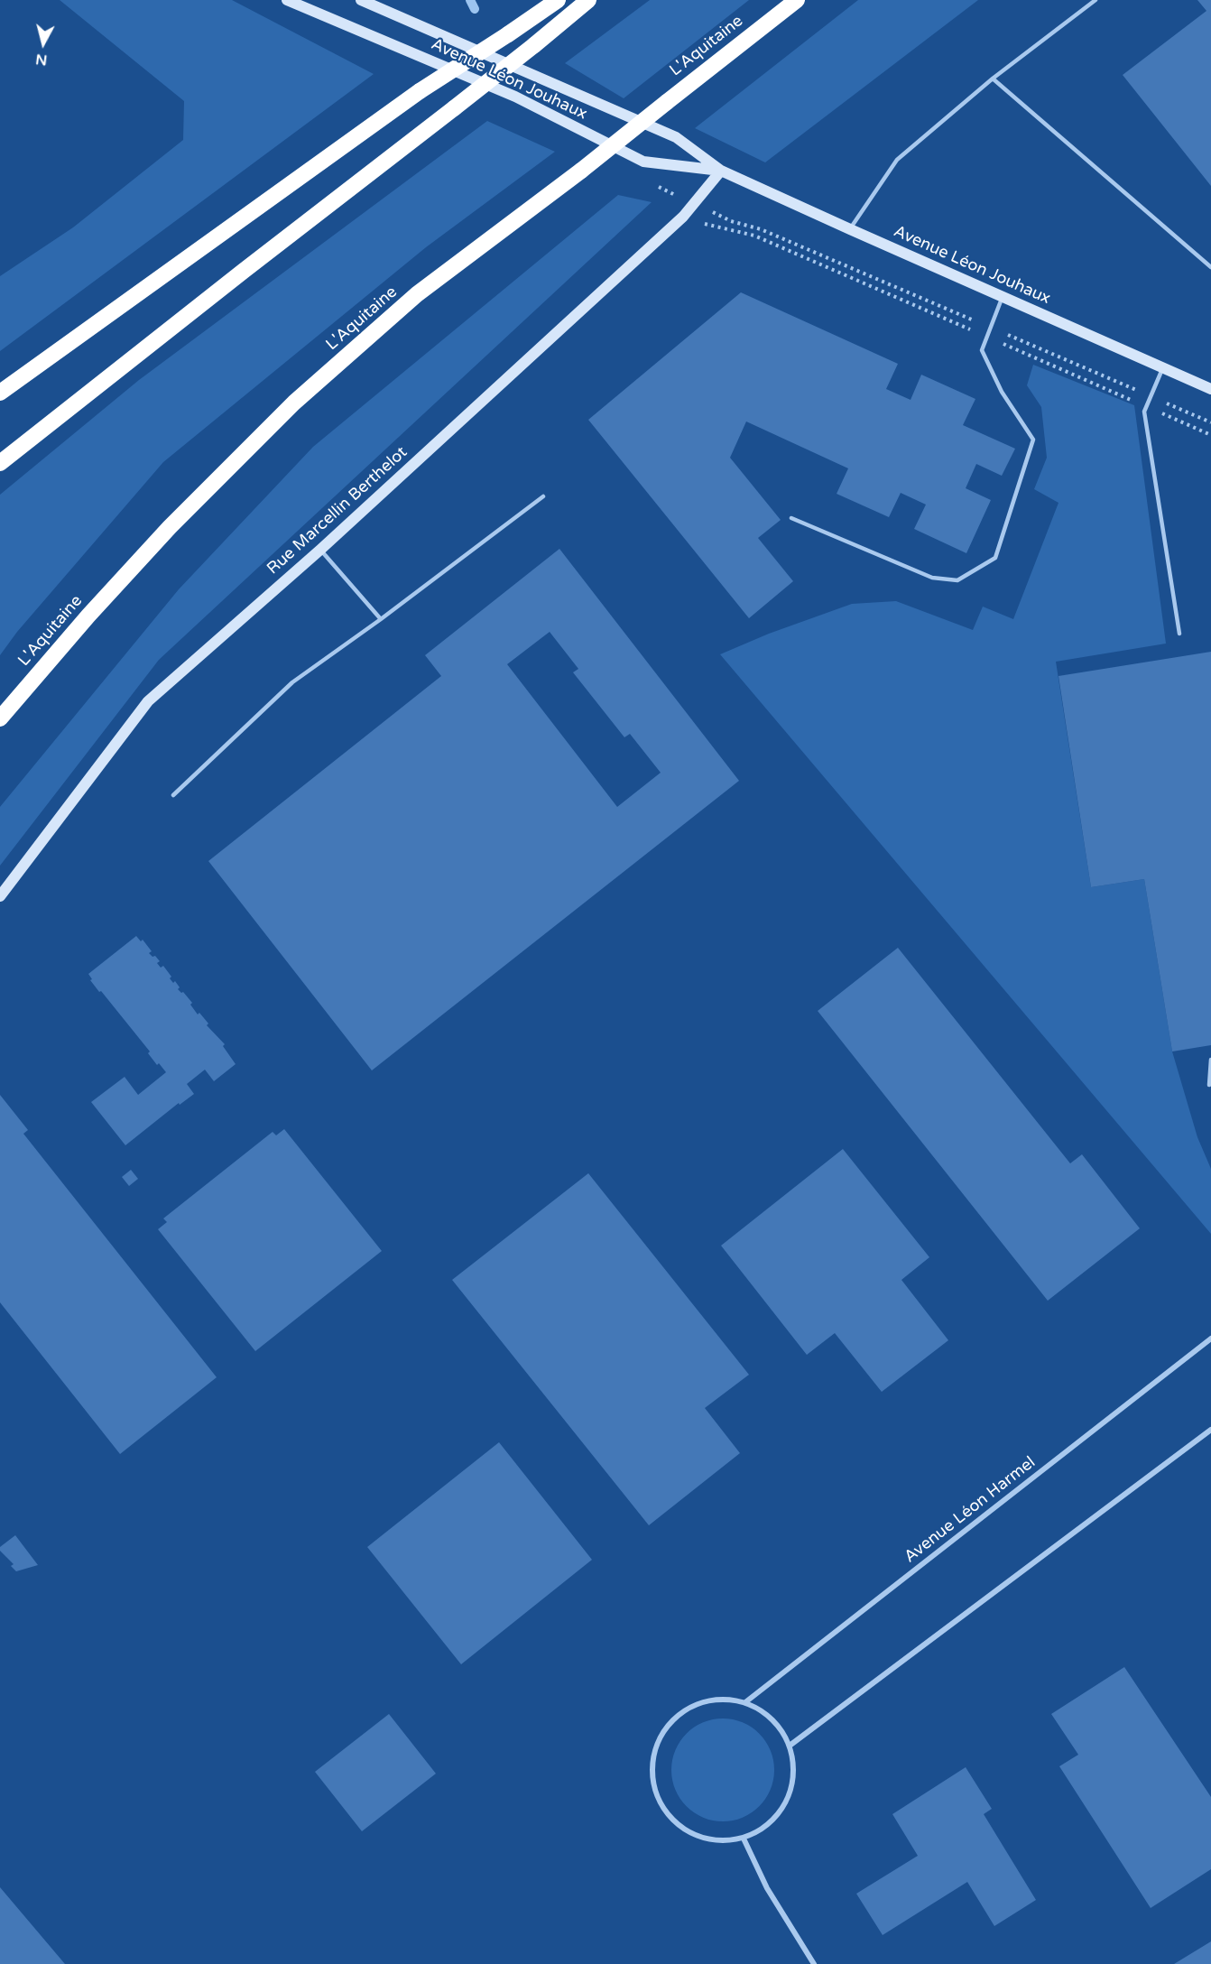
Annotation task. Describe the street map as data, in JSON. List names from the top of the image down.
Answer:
{
  "streets": {
    "highway": ["L'Aquitaine"],
    "street": ["Avenue Léon Jouhaux", "Rue Marcellin Berthelot", "Avenue Léon Harmel"]
  },
  "crossings": [
    ["Avenue Léon Jouhaux", "Rue Marcellin Berthelot"]
  ],
  "north": "bottom"
}
